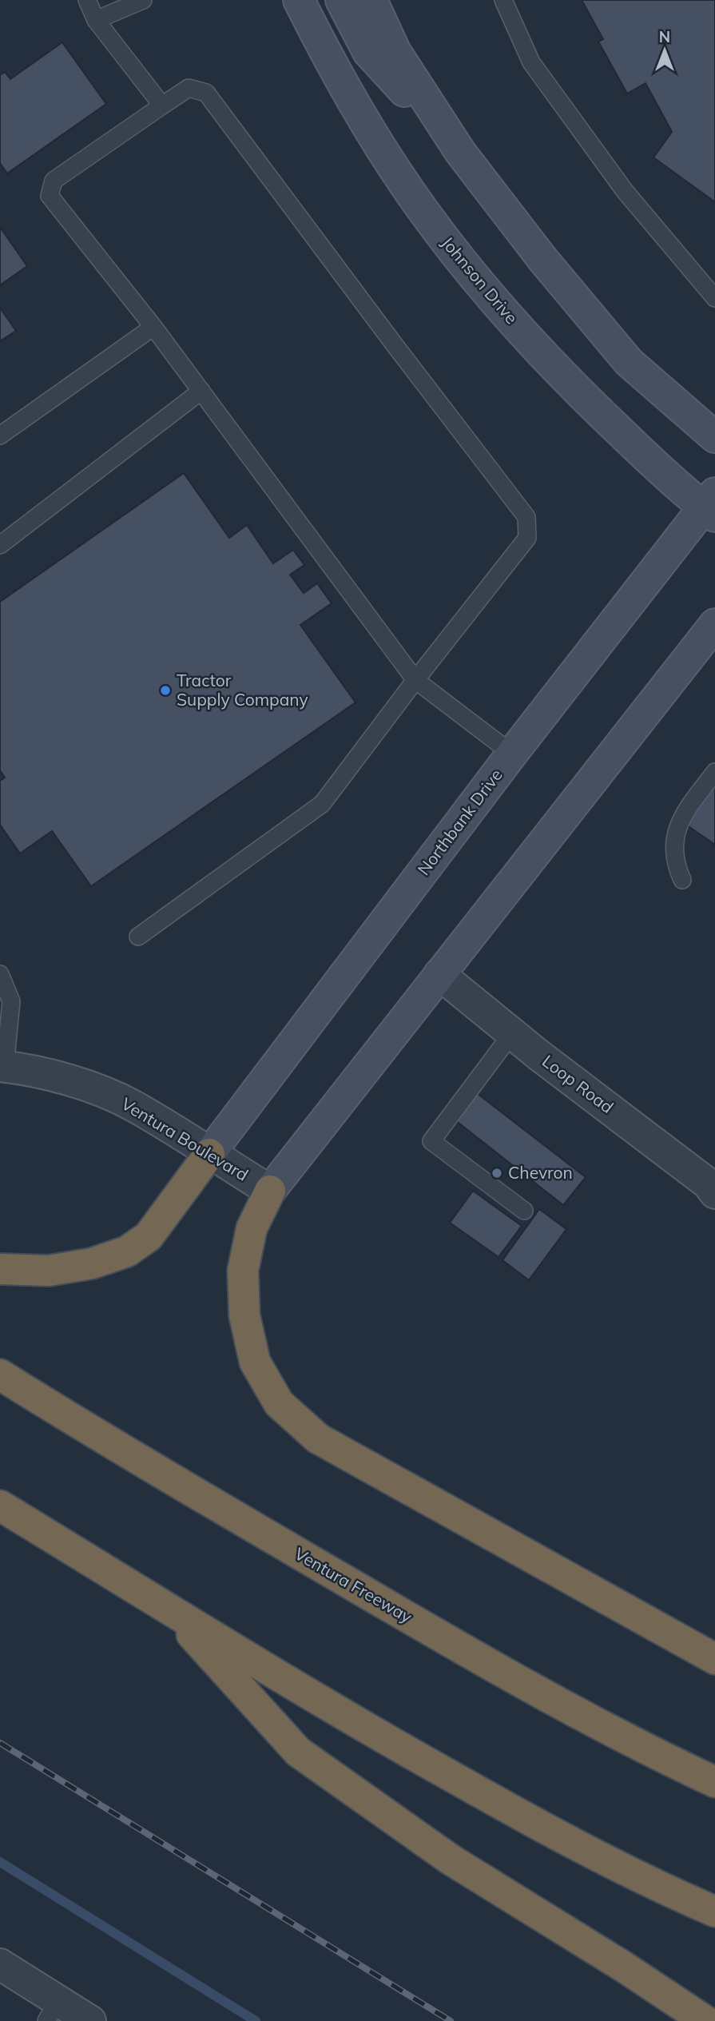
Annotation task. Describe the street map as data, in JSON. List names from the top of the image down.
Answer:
{
  "streets": {
    "highway": ["Ventura Freeway"],
    "main road": ["Johnson Drive", "Northbank Drive"],
    "street": ["Loop Road", "Ventura Boulevard"]
  },
  "crossings": [
    ["Johnson Drive", "Northbank Drive"],
    ["Northbank Drive", "Ventura Boulevard"]
  ],
  "places": ["Tractor Supply Company", "Chevron"],
  "north": "top"
}
